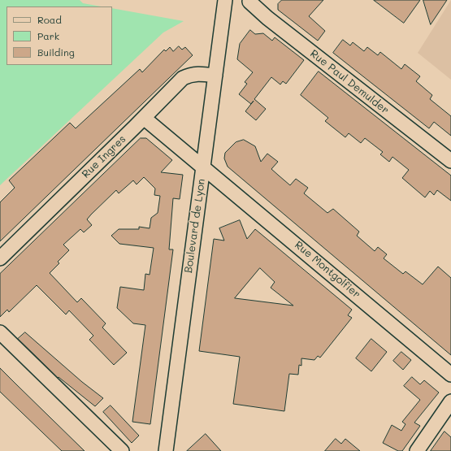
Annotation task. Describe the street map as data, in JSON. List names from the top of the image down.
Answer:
{
  "streets": {
    "street": [
      "Rue Paul Demulder",
      "Rue Ingres",
      "Boulevard de Lyon",
      "Rue Montgolfier"
    ]
  },
  "crossings": [
    ["Rue Ingres", "Boulevard de Lyon"],
    ["Rue Ingres", "Rue Montgolfier"],
    ["Boulevard de Lyon", "Rue Montgolfier"]
  ],
  "legend": ["Road", "Park", "Building"]
}
